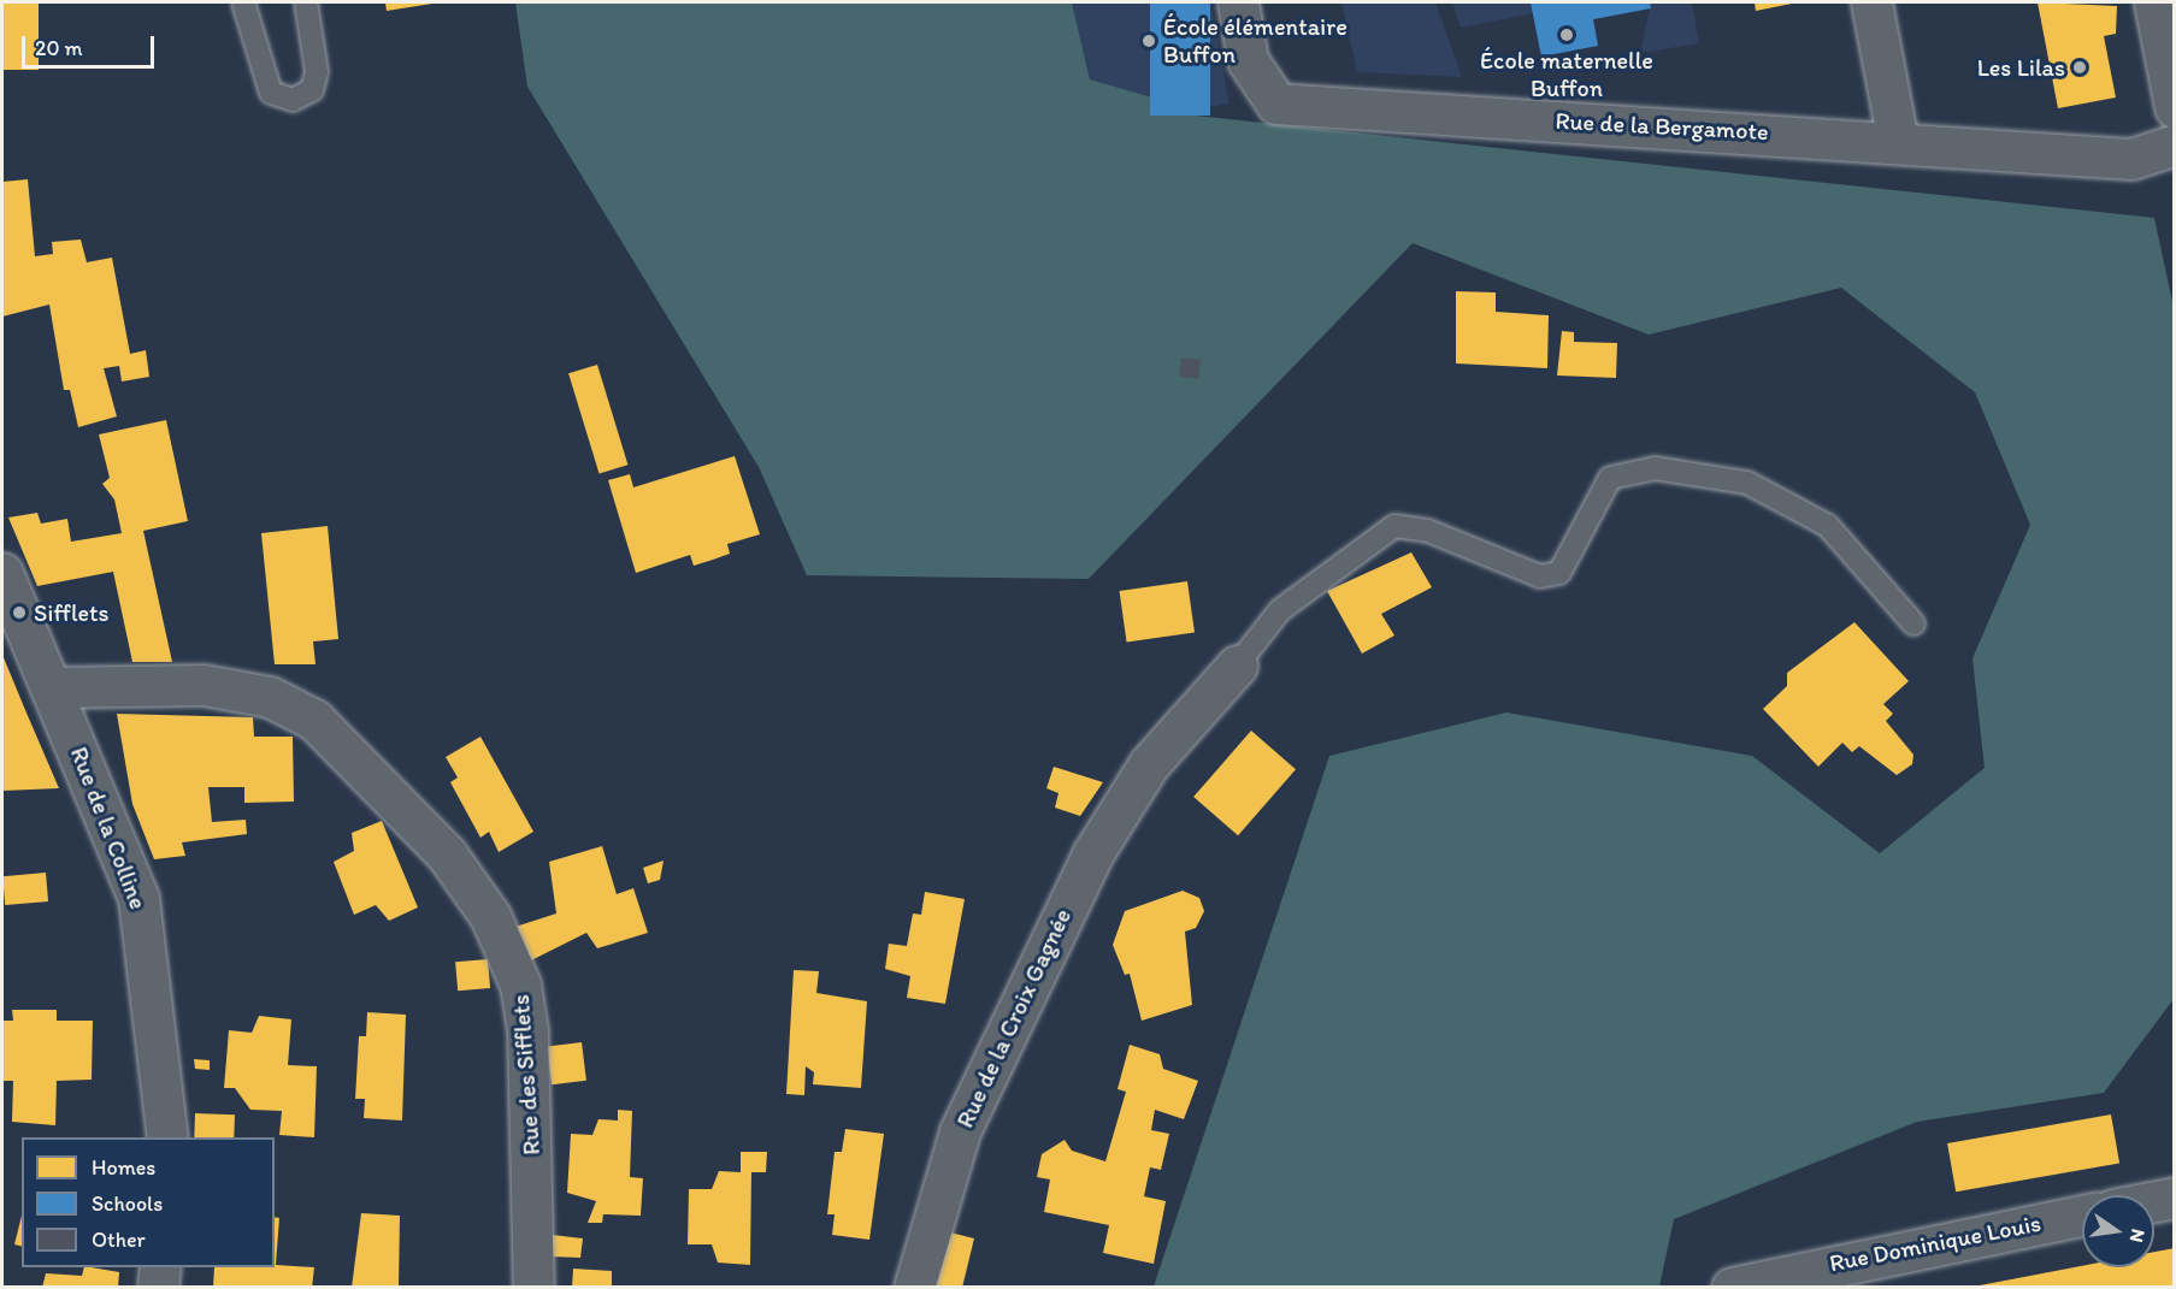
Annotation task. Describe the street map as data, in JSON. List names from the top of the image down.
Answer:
{
  "streets": {
    "street": [
      "Rue de la Bergamote",
      "Rue de la Colline",
      "Rue de la Croix Gagnée",
      "Rue des Sifflets",
      "Rue Dominique Louis"
    ]
  },
  "crossings": [
    ["Rue de la Colline", "Rue des Sifflets"]
  ],
  "places": [
    "École maternelle Buffon",
    "École élémentaire Buffon",
    "Les Lilas",
    "Sifflets"
  ],
  "legend": ["Homes", "Schools", "Other"],
  "scale_bar": "20 m",
  "north": "right"
}
